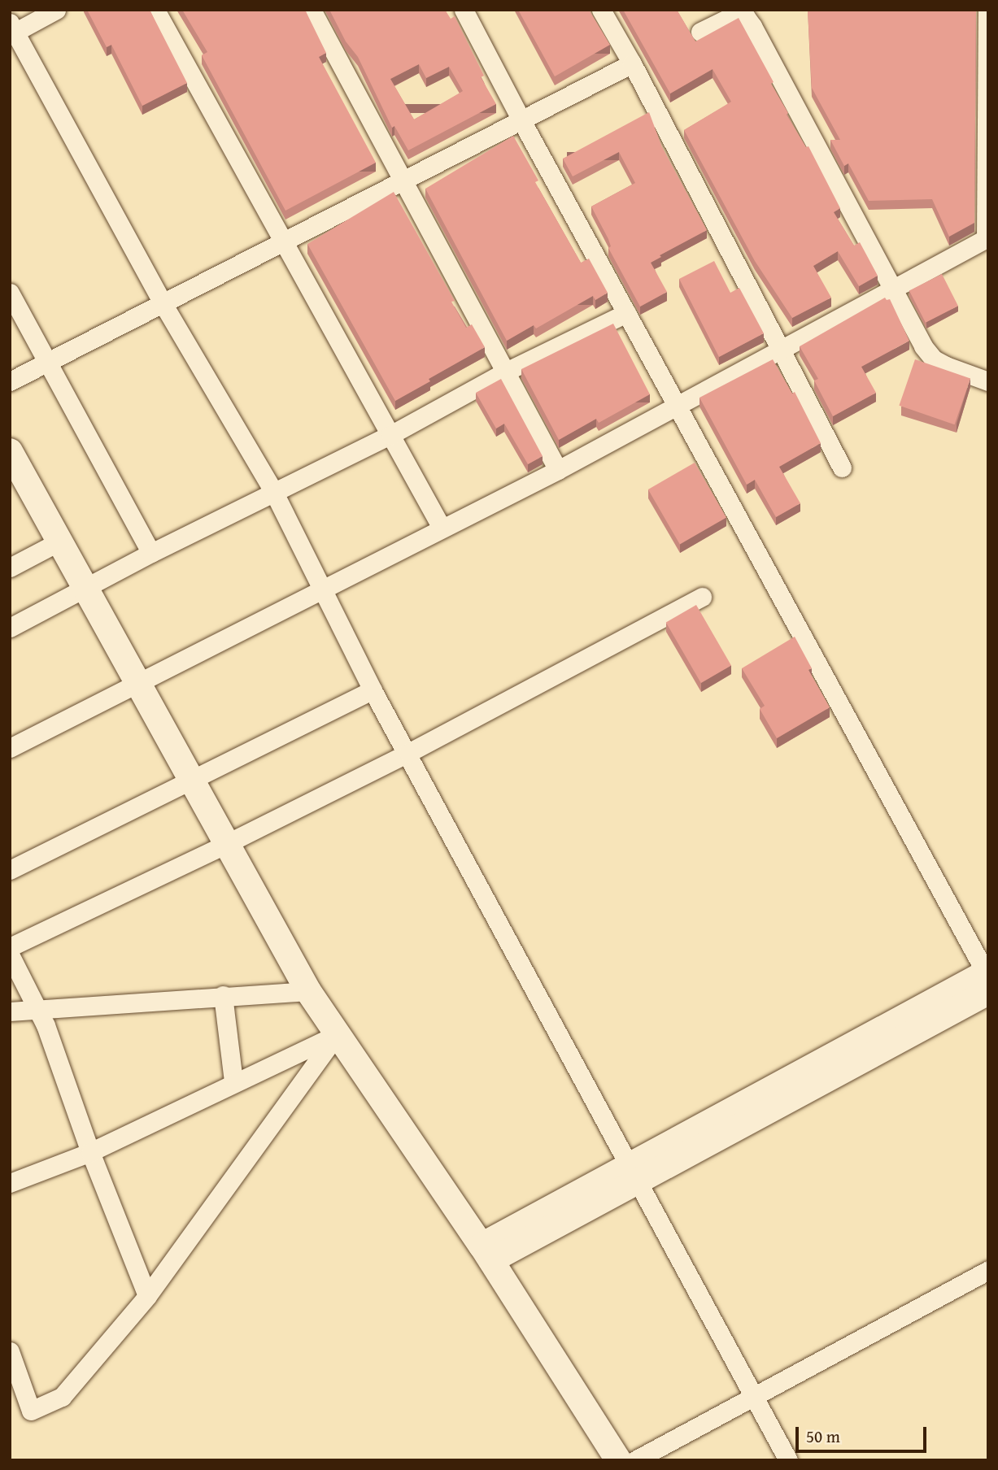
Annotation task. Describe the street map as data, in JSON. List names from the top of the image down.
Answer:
{
  "scale_bar": "50 m"
}
